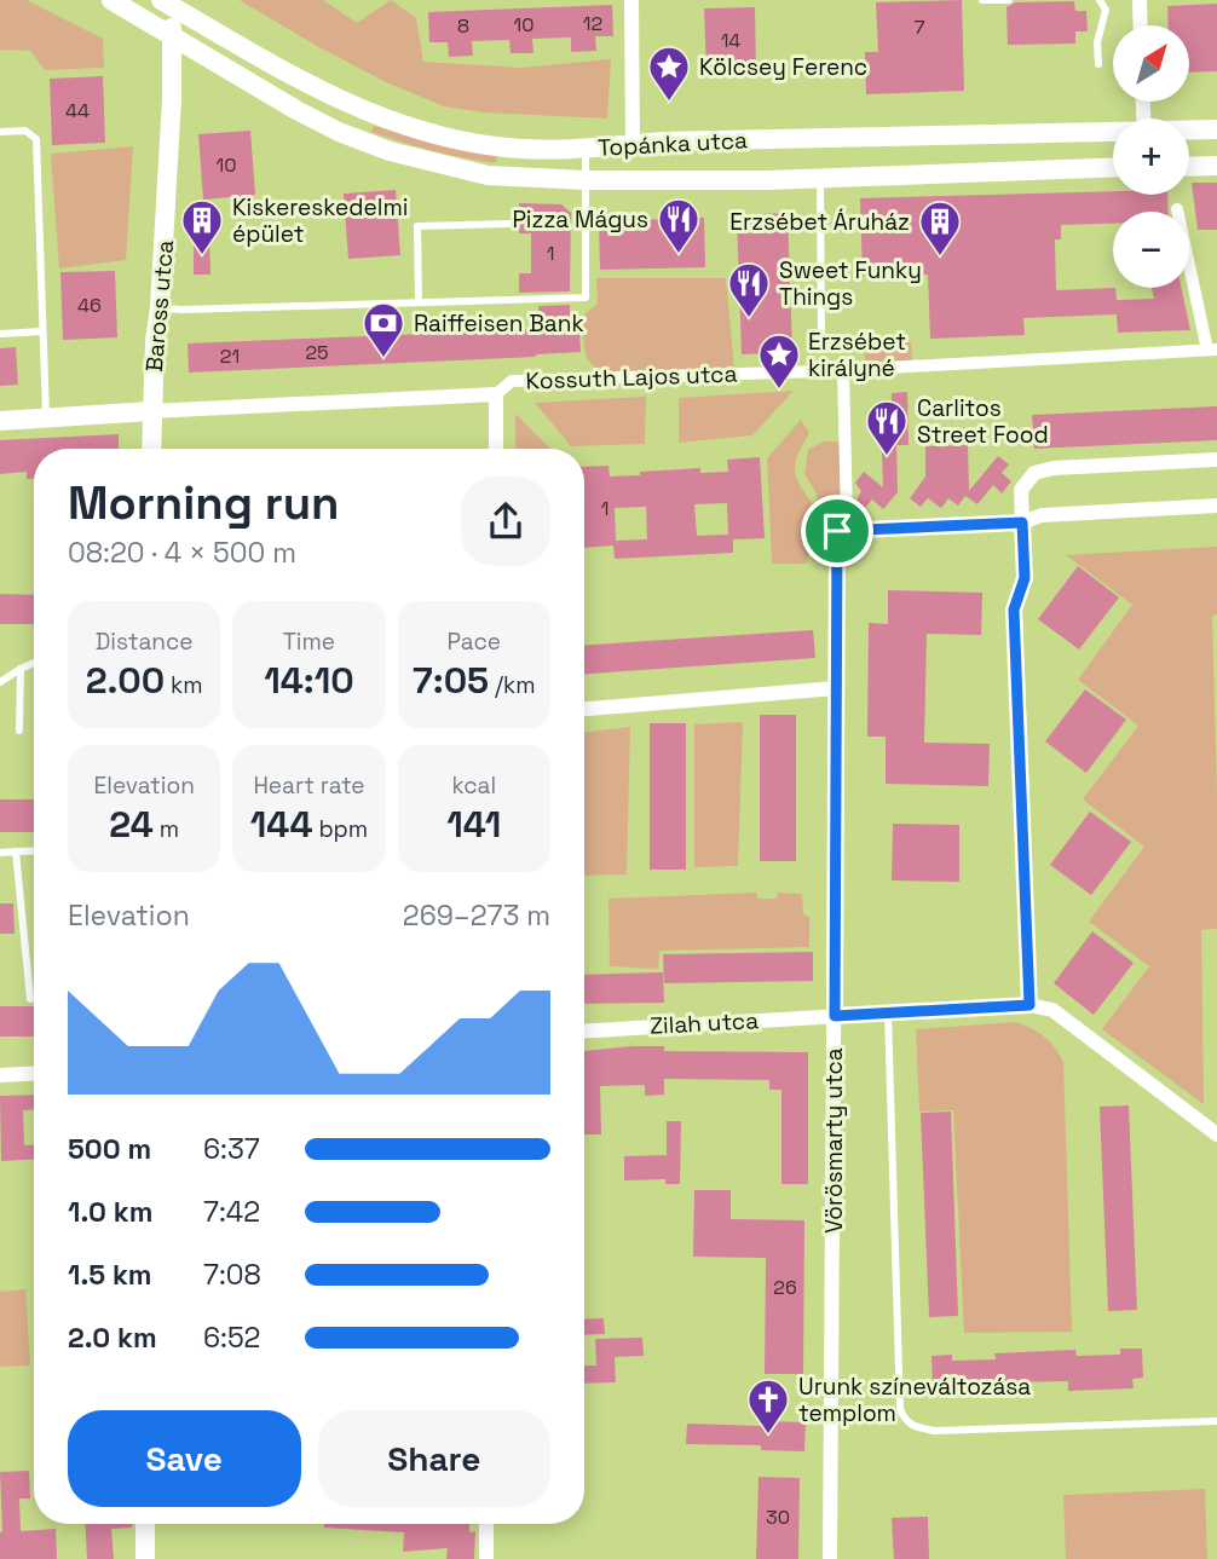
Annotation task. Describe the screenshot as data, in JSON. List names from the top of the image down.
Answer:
{
  "streets": {
    "street": [
      "Topánka utca",
      "Baross utca",
      "Kossuth Lajos utca",
      "Zilah utca",
      "Vörösmarty utca"
    ]
  },
  "crossings": [
    ["Topánka utca", "Baross utca"],
    ["Baross utca", "Kossuth Lajos utca"],
    ["Kossuth Lajos utca", "Vörösmarty utca"],
    ["Zilah utca", "Vörösmarty utca"]
  ],
  "places": {
    "place": ["Kölcsey Ferenc", "Erzsébet királyné"],
    "restaurant": ["Pizza Mágus", "Sweet Funky Things", "Carlitos Street Food"],
    "building": ["Kiskereskedelmi épület", "Erzsébet Áruház"],
    "bank": ["Raiffeisen Bank"],
    "church": ["Urunk színeváltozása templom"]
  },
  "house_numbers": [
    "12",
    "10",
    "8",
    "7",
    "14",
    "44",
    "10",
    "1",
    "46",
    "25",
    "21",
    "1",
    "26",
    "30"
  ],
  "north": "top right",
  "page": {
    "map_buttons": ["+", "−"],
    "heading": ["Morning run", "08:20 · 4 × 500 m"],
    "stats": [
      ["Distance", "2.00 km"],
      ["Time", "14:10"],
      ["Pace", "7:05 /km"],
      ["Elevation", "24 m"],
      ["Heart rate", "144 bpm"],
      ["kcal", "141"]
    ],
    "chart": ["Elevation", "269–273 m"],
    "list": [
      {
        "name": "500 m",
        "note": "6:37"
      },
      {
        "name": "1.0 km",
        "note": "7:42"
      },
      {
        "name": "1.5 km",
        "note": "7:08"
      },
      {
        "name": "2.0 km",
        "note": "6:52"
      }
    ],
    "buttons": ["Save", "Share"]
  }
}
